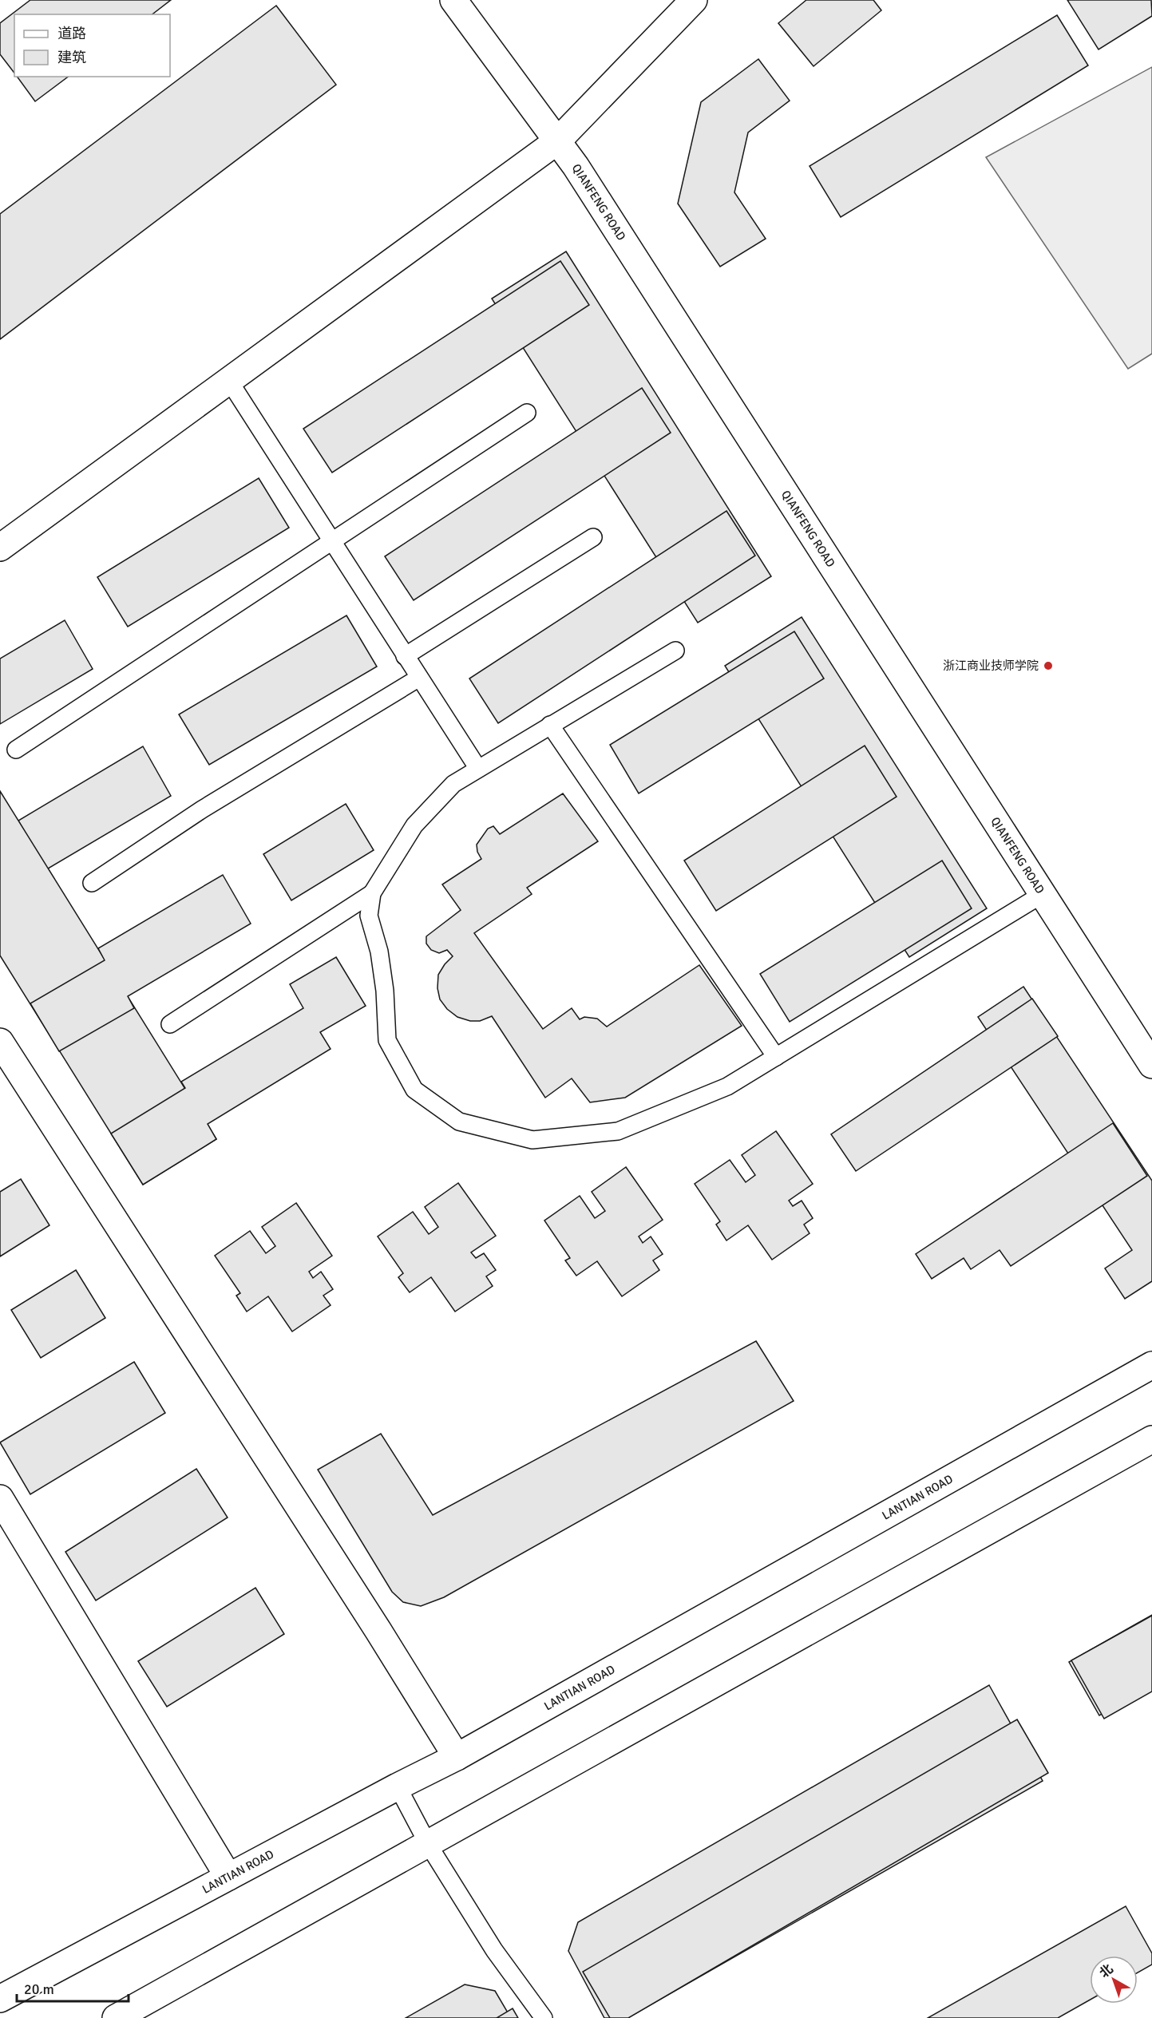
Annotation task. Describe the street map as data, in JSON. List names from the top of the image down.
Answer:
{
  "streets": {
    "street": ["QIANFENG ROAD", "LANTIAN ROAD"]
  },
  "places": ["浙江商业技师学院"],
  "legend": ["道路", "建筑"],
  "scale_bar": "20 m",
  "north": "top left"
}
